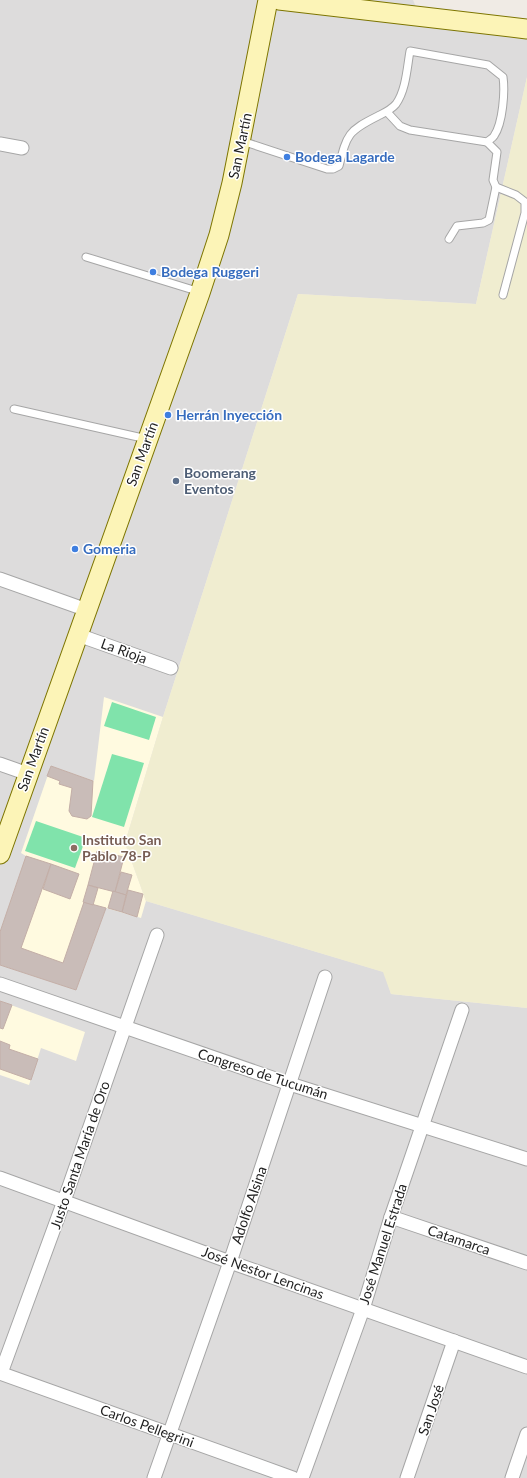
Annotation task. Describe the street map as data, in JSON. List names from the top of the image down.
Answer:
{
  "streets": {
    "main road": ["San Martín"],
    "street": [
      "La Rioja",
      "Congreso de Tucumán",
      "Justo Santa María de Oro",
      "Adolfo Alsina",
      "Catamarca",
      "José Manuel Estrada",
      "José Nestor Lencinas",
      "San José",
      "Carlos Pellegrini"
    ]
  },
  "crossings": [
    ["San Martín", "La Rioja"],
    ["Congreso de Tucumán", "Justo Santa María de Oro"],
    ["Congreso de Tucumán", "Adolfo Alsina"],
    ["Congreso de Tucumán", "José Manuel Estrada"],
    ["Justo Santa María de Oro", "José Nestor Lencinas"],
    ["Justo Santa María de Oro", "Carlos Pellegrini"],
    ["Adolfo Alsina", "José Nestor Lencinas"],
    ["Adolfo Alsina", "Carlos Pellegrini"],
    ["Catamarca", "José Manuel Estrada"],
    ["José Manuel Estrada", "José Nestor Lencinas"],
    ["José Nestor Lencinas", "San José"]
  ],
  "places": [
    "Bodega Lagarde",
    "Bodega Ruggeri",
    "Herrán Inyección",
    "Boomerang Eventos",
    "Gomeria",
    "Instituto San Pablo 78-P"
  ]
}
